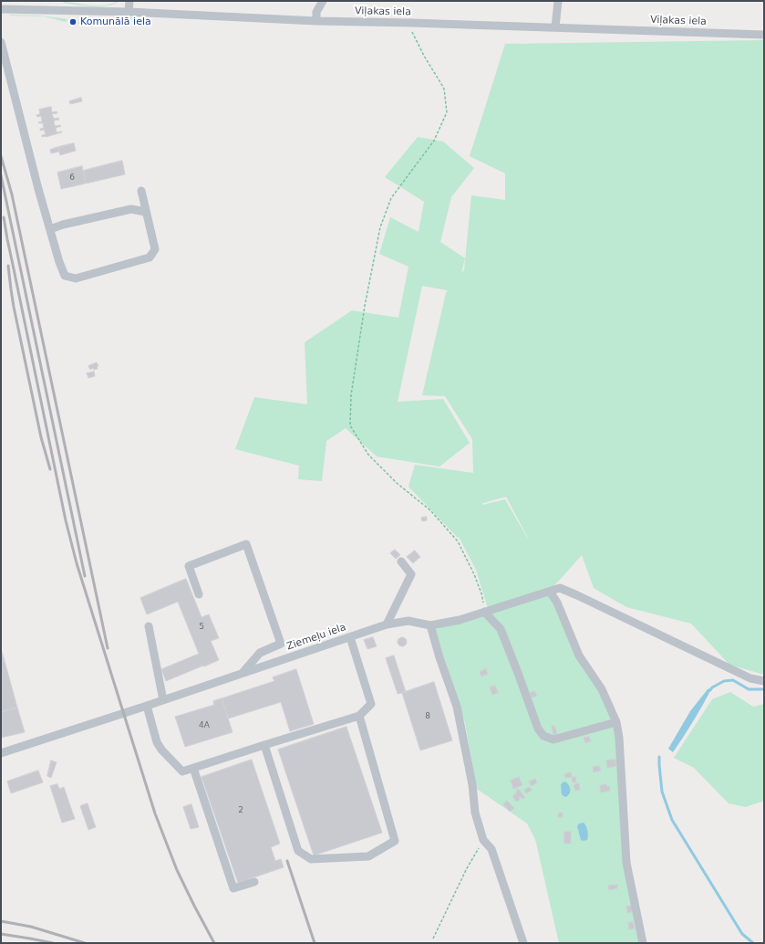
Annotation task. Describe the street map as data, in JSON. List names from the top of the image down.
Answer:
{
  "streets": {
    "street": ["Viļakas iela", "Ziemeļu iela"]
  },
  "places": ["Komunālā iela"],
  "house_numbers": [
    "6",
    "5",
    "8",
    "4A",
    "2"
  ]
}
